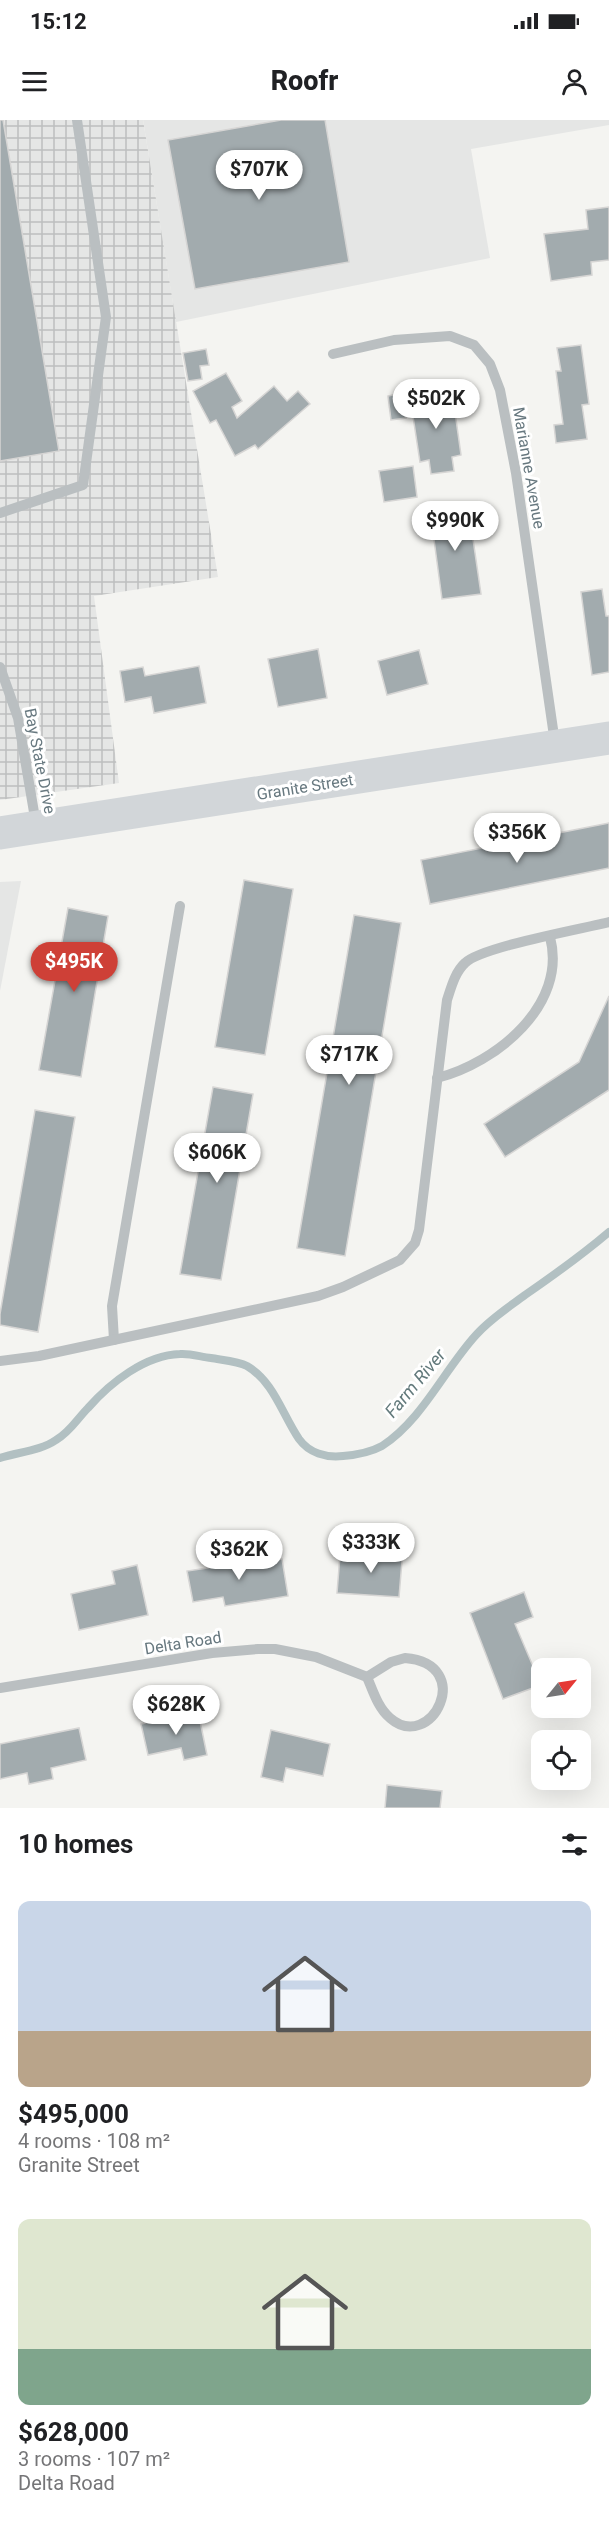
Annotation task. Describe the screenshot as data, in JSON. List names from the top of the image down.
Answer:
{
  "streets": {
    "main road": ["Granite Street"],
    "street": ["Marianne Avenue", "Bay State Drive", "Delta Road"]
  },
  "crossings": [
    ["Marianne Avenue", "Granite Street"],
    ["Bay State Drive", "Granite Street"]
  ],
  "water": ["Farm River"],
  "north": "top right",
  "page": {
    "status": "15:12",
    "header": "Roofr",
    "price": [
      "$707K",
      "$502K",
      "$990K",
      "$356K",
      "$495K",
      "$717K",
      "$606K",
      "$333K",
      "$362K",
      "$628K"
    ],
    "heading": "10 homes",
    "list": [
      {
        "name": "$495,000",
        "note": "4 rooms · 108 m² · Granite Street"
      },
      {
        "name": "$628,000",
        "note": "3 rooms · 107 m² · Delta Road"
      }
    ]
  }
}
